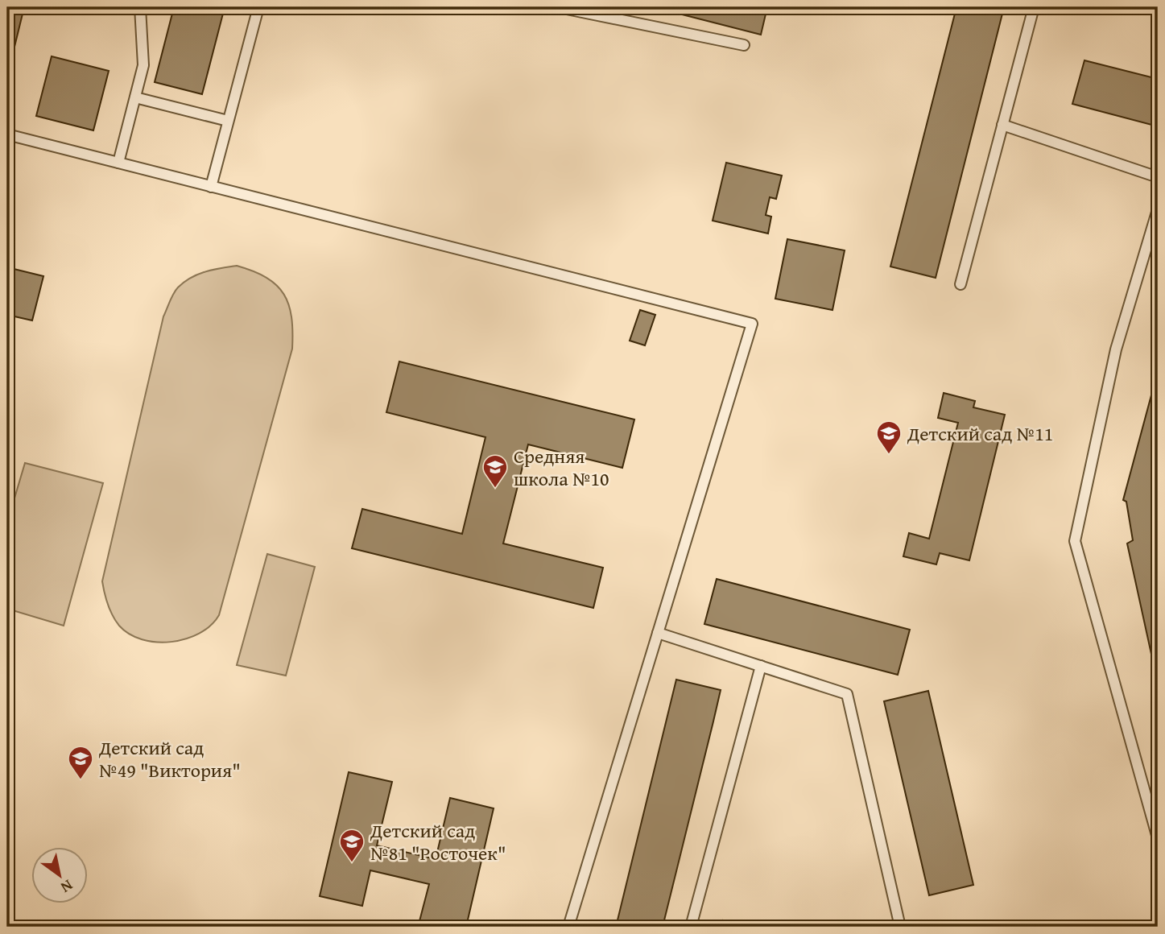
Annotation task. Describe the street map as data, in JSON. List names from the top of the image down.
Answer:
{
  "places": {
    "school or university": [
      "Детский сад №11",
      "Средняя школа №10",
      "Детский сад №49 \"Виктория\"",
      "Детский сад №81 \"Росточек\""
    ]
  },
  "north": "bottom right"
}
